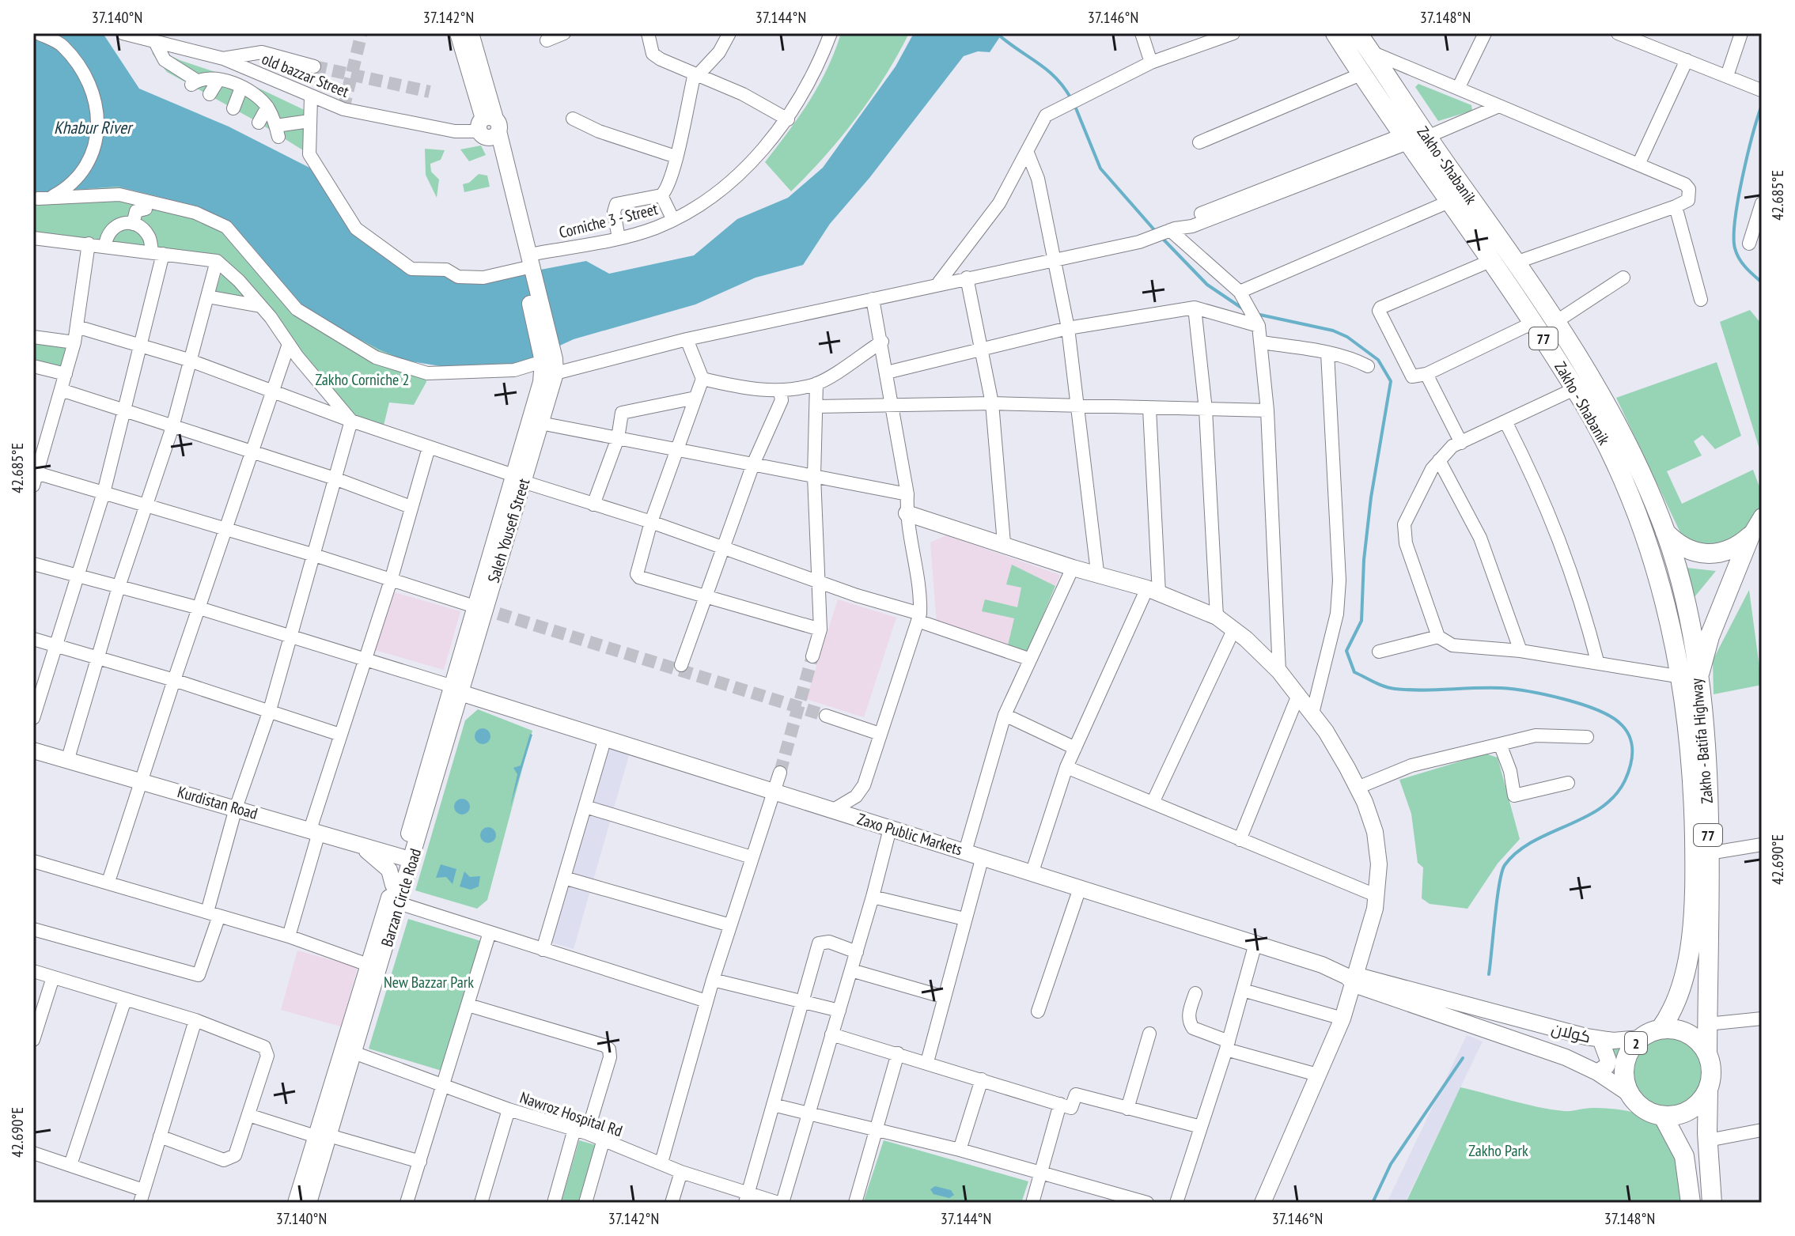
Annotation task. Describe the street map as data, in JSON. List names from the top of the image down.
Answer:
{
  "streets": {
    "highway": [
      "Zakho -Shabanik",
      "77",
      "Zakho - Shabanik",
      "Zakho - Batifa Highway",
      "2"
    ],
    "main road": [
      "Saleh Yousefi Street",
      "Kurdistan Road",
      "Zaxo Public Markets",
      "Barzan Circle Road",
      "كولان"
    ],
    "street": ["old bazzar Street", "Corniche 3 - Street", "Nawroz Hospital Rd"]
  },
  "crossings": [
    ["old bazzar Street", "Corniche 3 - Street"],
    ["Zakho -Shabanik", "Zakho - Shabanik"],
    ["Zakho -Shabanik", "Zakho - Batifa Highway"],
    ["Zakho - Shabanik", "Zakho - Batifa Highway"],
    ["Saleh Yousefi Street", "Zaxo Public Markets"],
    ["Saleh Yousefi Street", "Barzan Circle Road"],
    ["Zakho - Batifa Highway", "كولان"],
    ["Zakho - Batifa Highway", "2"],
    ["Kurdistan Road", "Barzan Circle Road"],
    ["Zaxo Public Markets", "Barzan Circle Road"],
    ["Zaxo Public Markets", "كولان"],
    ["Barzan Circle Road", "Nawroz Hospital Rd"],
    ["كولان", "2"]
  ],
  "water": ["Khabur River"],
  "parks": ["Zakho Corniche 2", "New Bazzar Park", "Zakho Park"],
  "coordinates": [
    "37.140°N",
    "37.142°N",
    "37.144°N",
    "37.146°N",
    "37.148°N",
    "42.685°E",
    "42.690°E"
  ]
}
